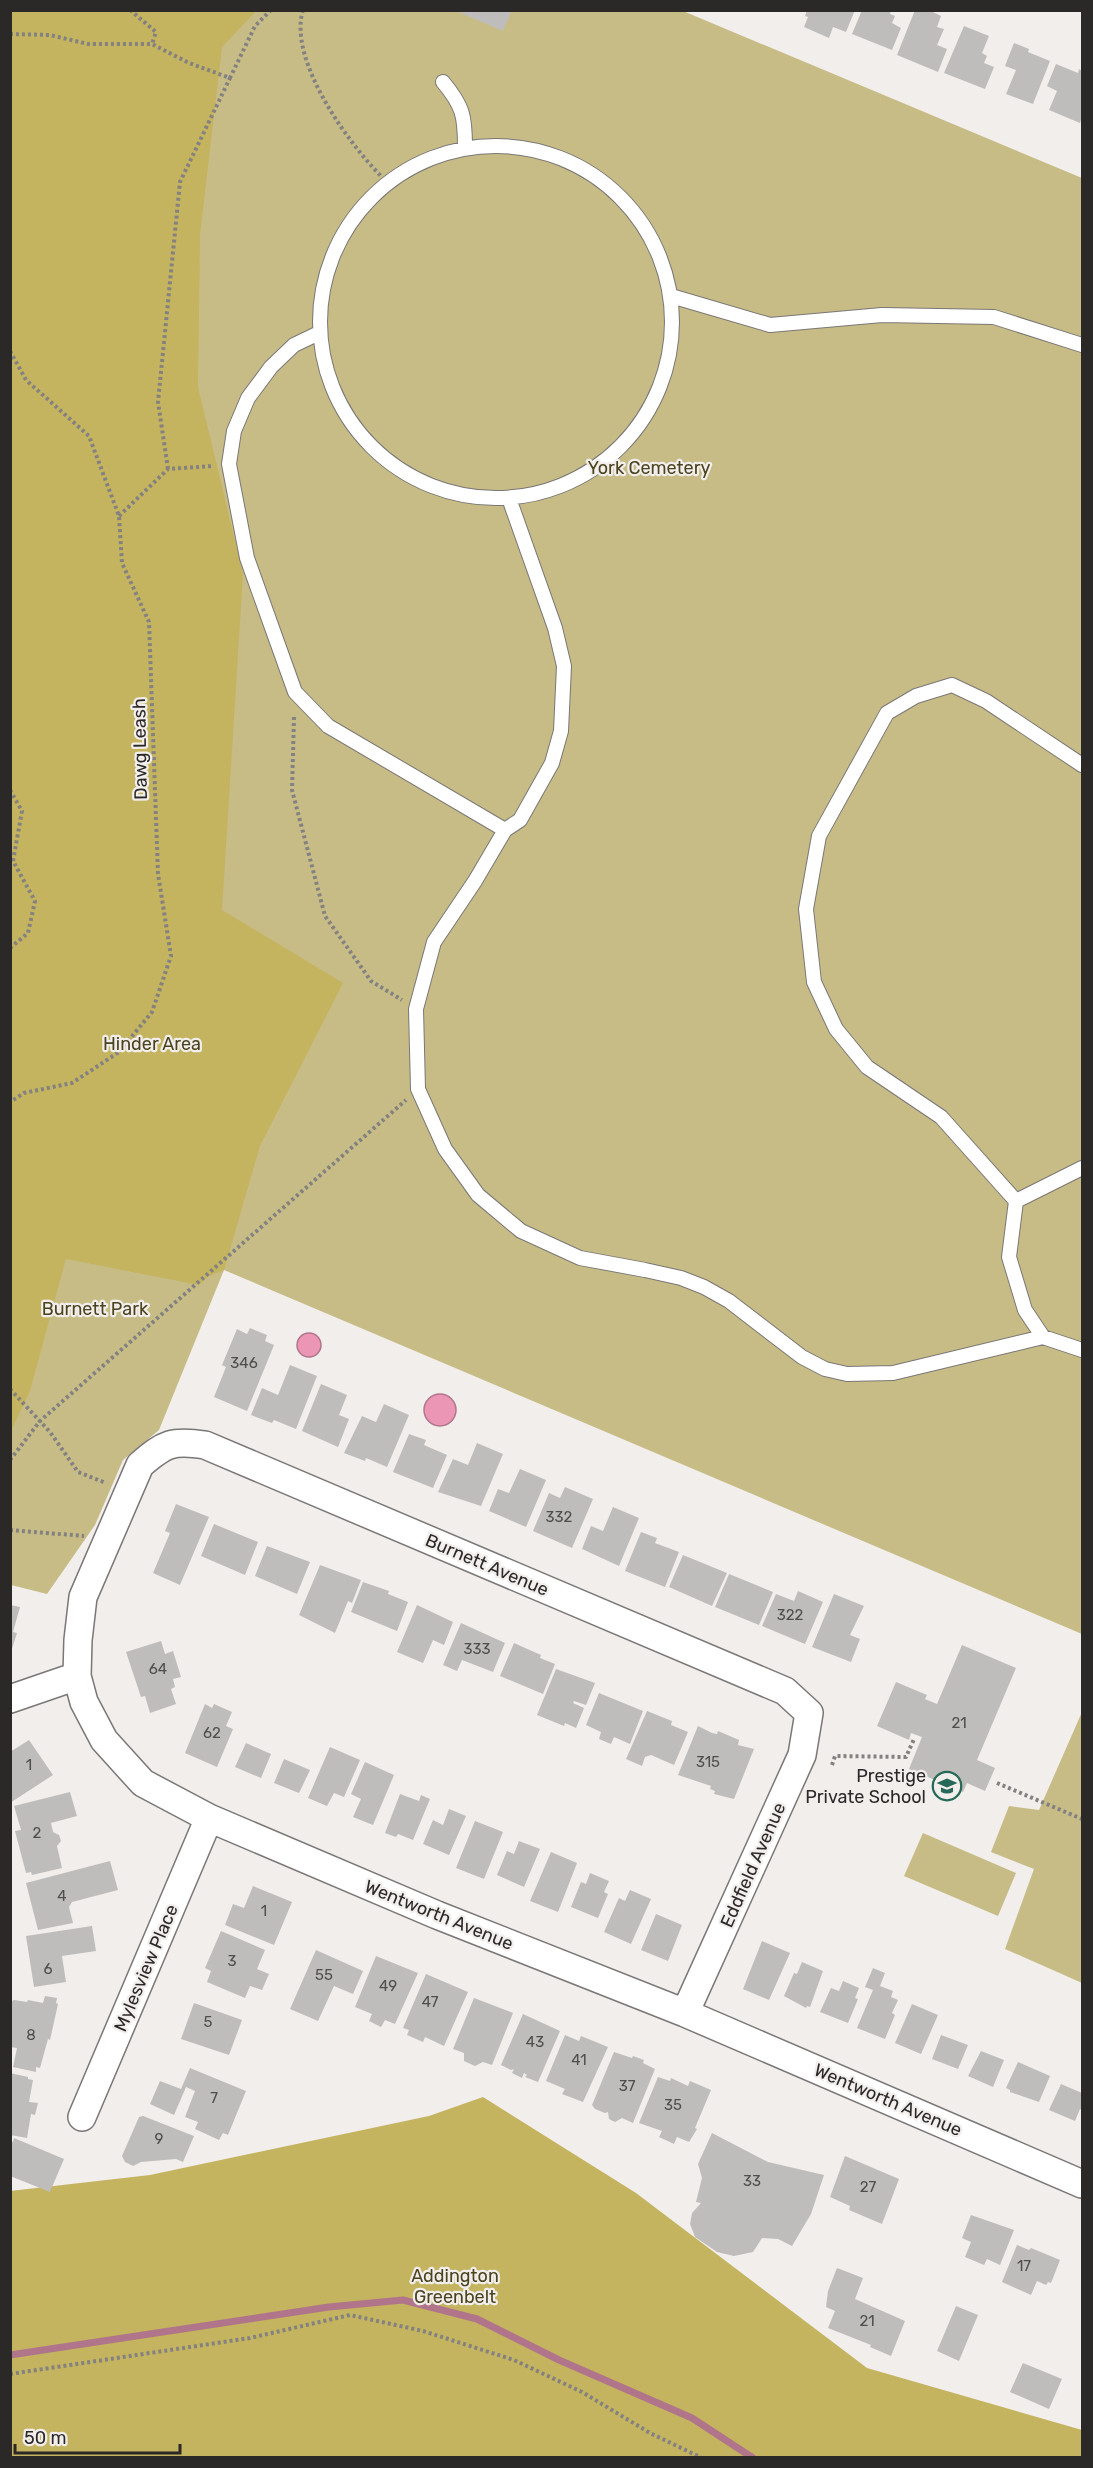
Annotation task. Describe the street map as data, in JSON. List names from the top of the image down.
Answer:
{
  "streets": {
    "street": [
      "Burnett Avenue",
      "Eddfield Avenue",
      "Wentworth Avenue",
      "Mylesview Place"
    ],
    "path": ["Dawg Leash"]
  },
  "crossings": [
    ["Burnett Avenue", "Eddfield Avenue"],
    ["Burnett Avenue", "Wentworth Avenue"],
    ["Eddfield Avenue", "Wentworth Avenue"],
    ["Wentworth Avenue", "Mylesview Place"]
  ],
  "parks": [
    "York Cemetery",
    "Hinder Area",
    "Burnett Park",
    "Addington Greenbelt"
  ],
  "places": {
    "school or university": ["Prestige Private School"]
  },
  "house_numbers": [
    "346",
    "332",
    "322",
    "333",
    "64",
    "21",
    "62",
    "315",
    "1",
    "2",
    "4",
    "1",
    "3",
    "6",
    "55",
    "49",
    "47",
    "5",
    "8",
    "43",
    "41",
    "37",
    "7",
    "35",
    "9",
    "33",
    "27",
    "17",
    "21"
  ],
  "scale_bar": "50 m"
}
